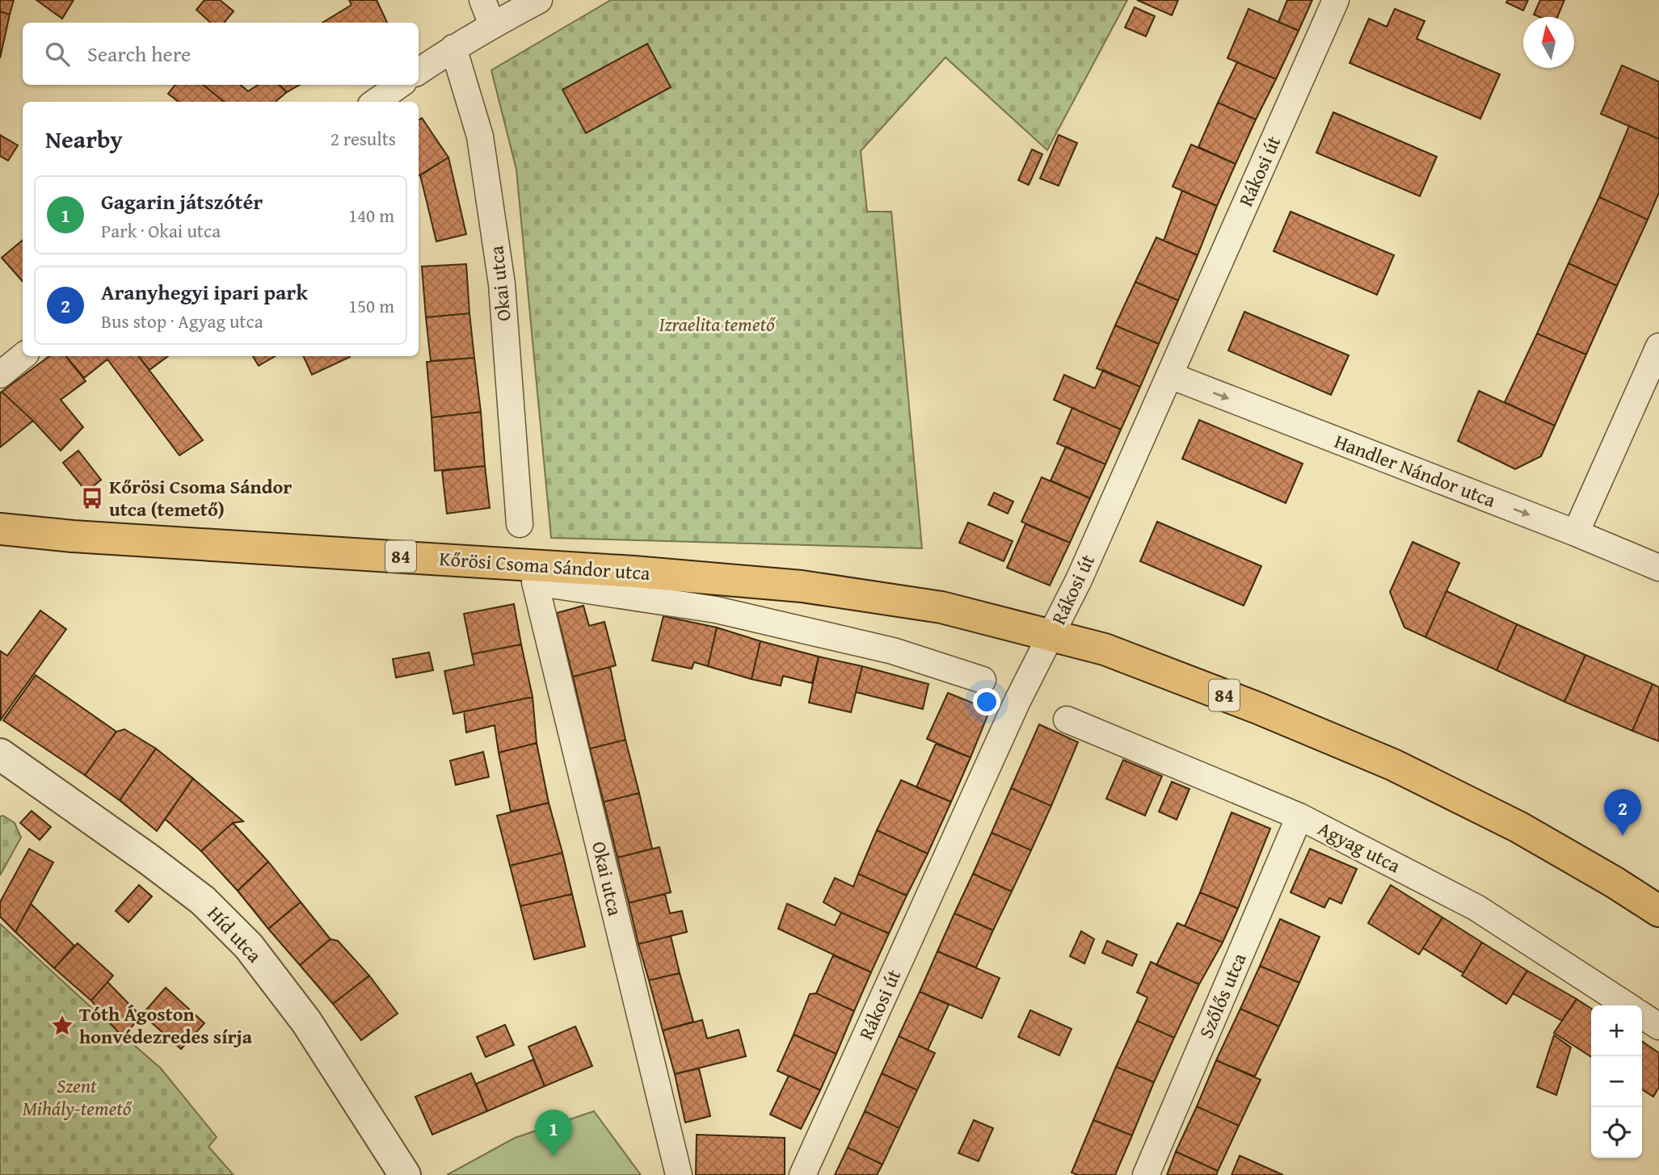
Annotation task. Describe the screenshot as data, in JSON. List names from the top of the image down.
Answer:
{
  "streets": {
    "main road": ["84", "Kőrösi Csoma Sándor utca"],
    "street": [
      "Rákosi út",
      "Okai utca",
      "Handler Nándor utca",
      "Agyag utca",
      "Híd utca",
      "Szőlős utca"
    ]
  },
  "crossings": [
    ["Rákosi út", "Handler Nándor utca"],
    ["Rákosi út", "84"],
    ["Rákosi út", "Kőrösi Csoma Sándor utca"],
    ["Okai utca", "Kőrösi Csoma Sándor utca"],
    ["84", "Kőrösi Csoma Sándor utca"],
    ["Agyag utca", "Szőlős utca"]
  ],
  "one_way": ["Handler Nándor utca"],
  "parks": ["Izraelita temető", "Szent Mihály-temető"],
  "places": {
    "bus stop": ["Kőrösi Csoma Sándor utca (temető)"],
    "place": ["Tóth Ágoston honvédezredes sírja"]
  },
  "north": "top",
  "page": {
    "search": "Search here",
    "heading": ["Nearby", "2 results"],
    "list": [
      {
        "mark": "1",
        "name": "Gagarin játszótér",
        "note": "Park · Okai utca",
        "value": "140 m"
      },
      {
        "mark": "2",
        "name": "Aranyhegyi ipari park",
        "note": "Bus stop · Agyag utca",
        "value": "150 m"
      }
    ],
    "pins": ["2", "1"],
    "map_buttons": ["+", "−"]
  }
}
